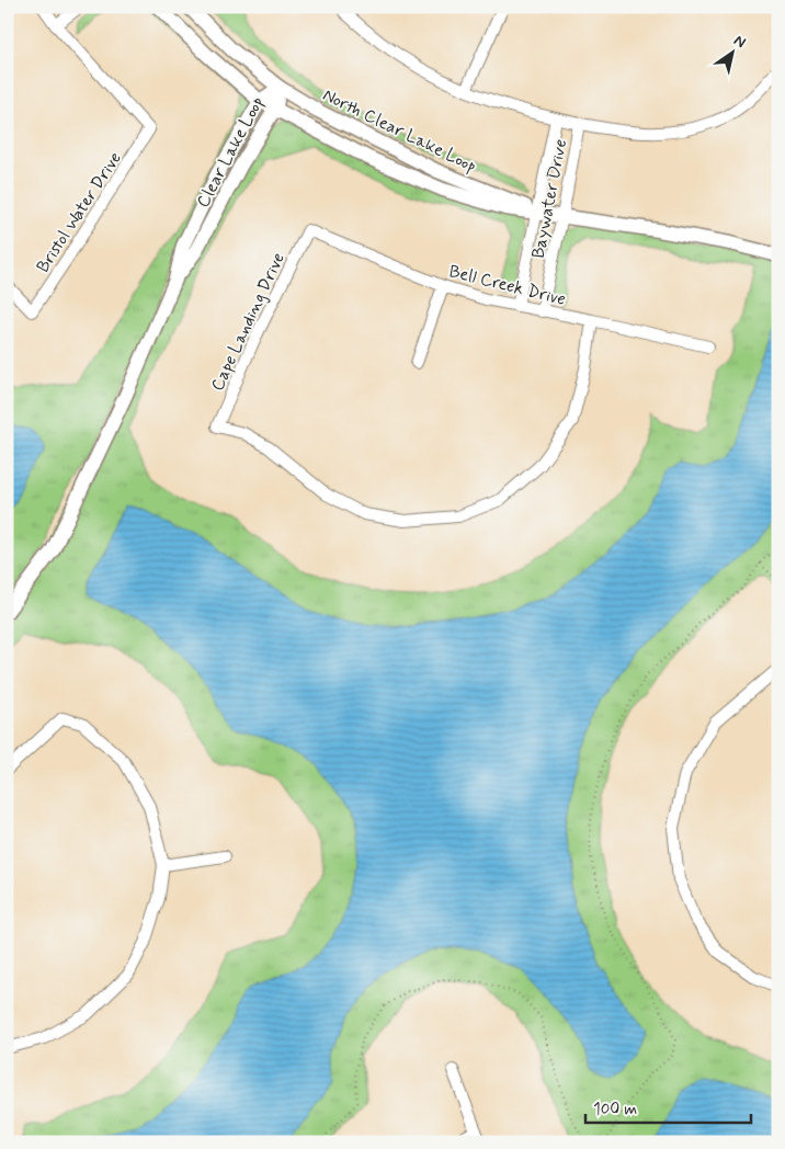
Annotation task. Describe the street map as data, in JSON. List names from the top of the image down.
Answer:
{
  "streets": {
    "street": [
      "North Clear Lake Loop",
      "Clear Lake Loop",
      "Baywater Drive",
      "Bristol Water Drive",
      "Bell Creek Drive",
      "Cape Landing Drive"
    ]
  },
  "crossings": [
    ["North Clear Lake Loop", "Clear Lake Loop"],
    ["North Clear Lake Loop", "Baywater Drive"],
    ["Baywater Drive", "Bell Creek Drive"],
    ["Bell Creek Drive", "Cape Landing Drive"]
  ],
  "scale_bar": "100 m",
  "north": "top right"
}
